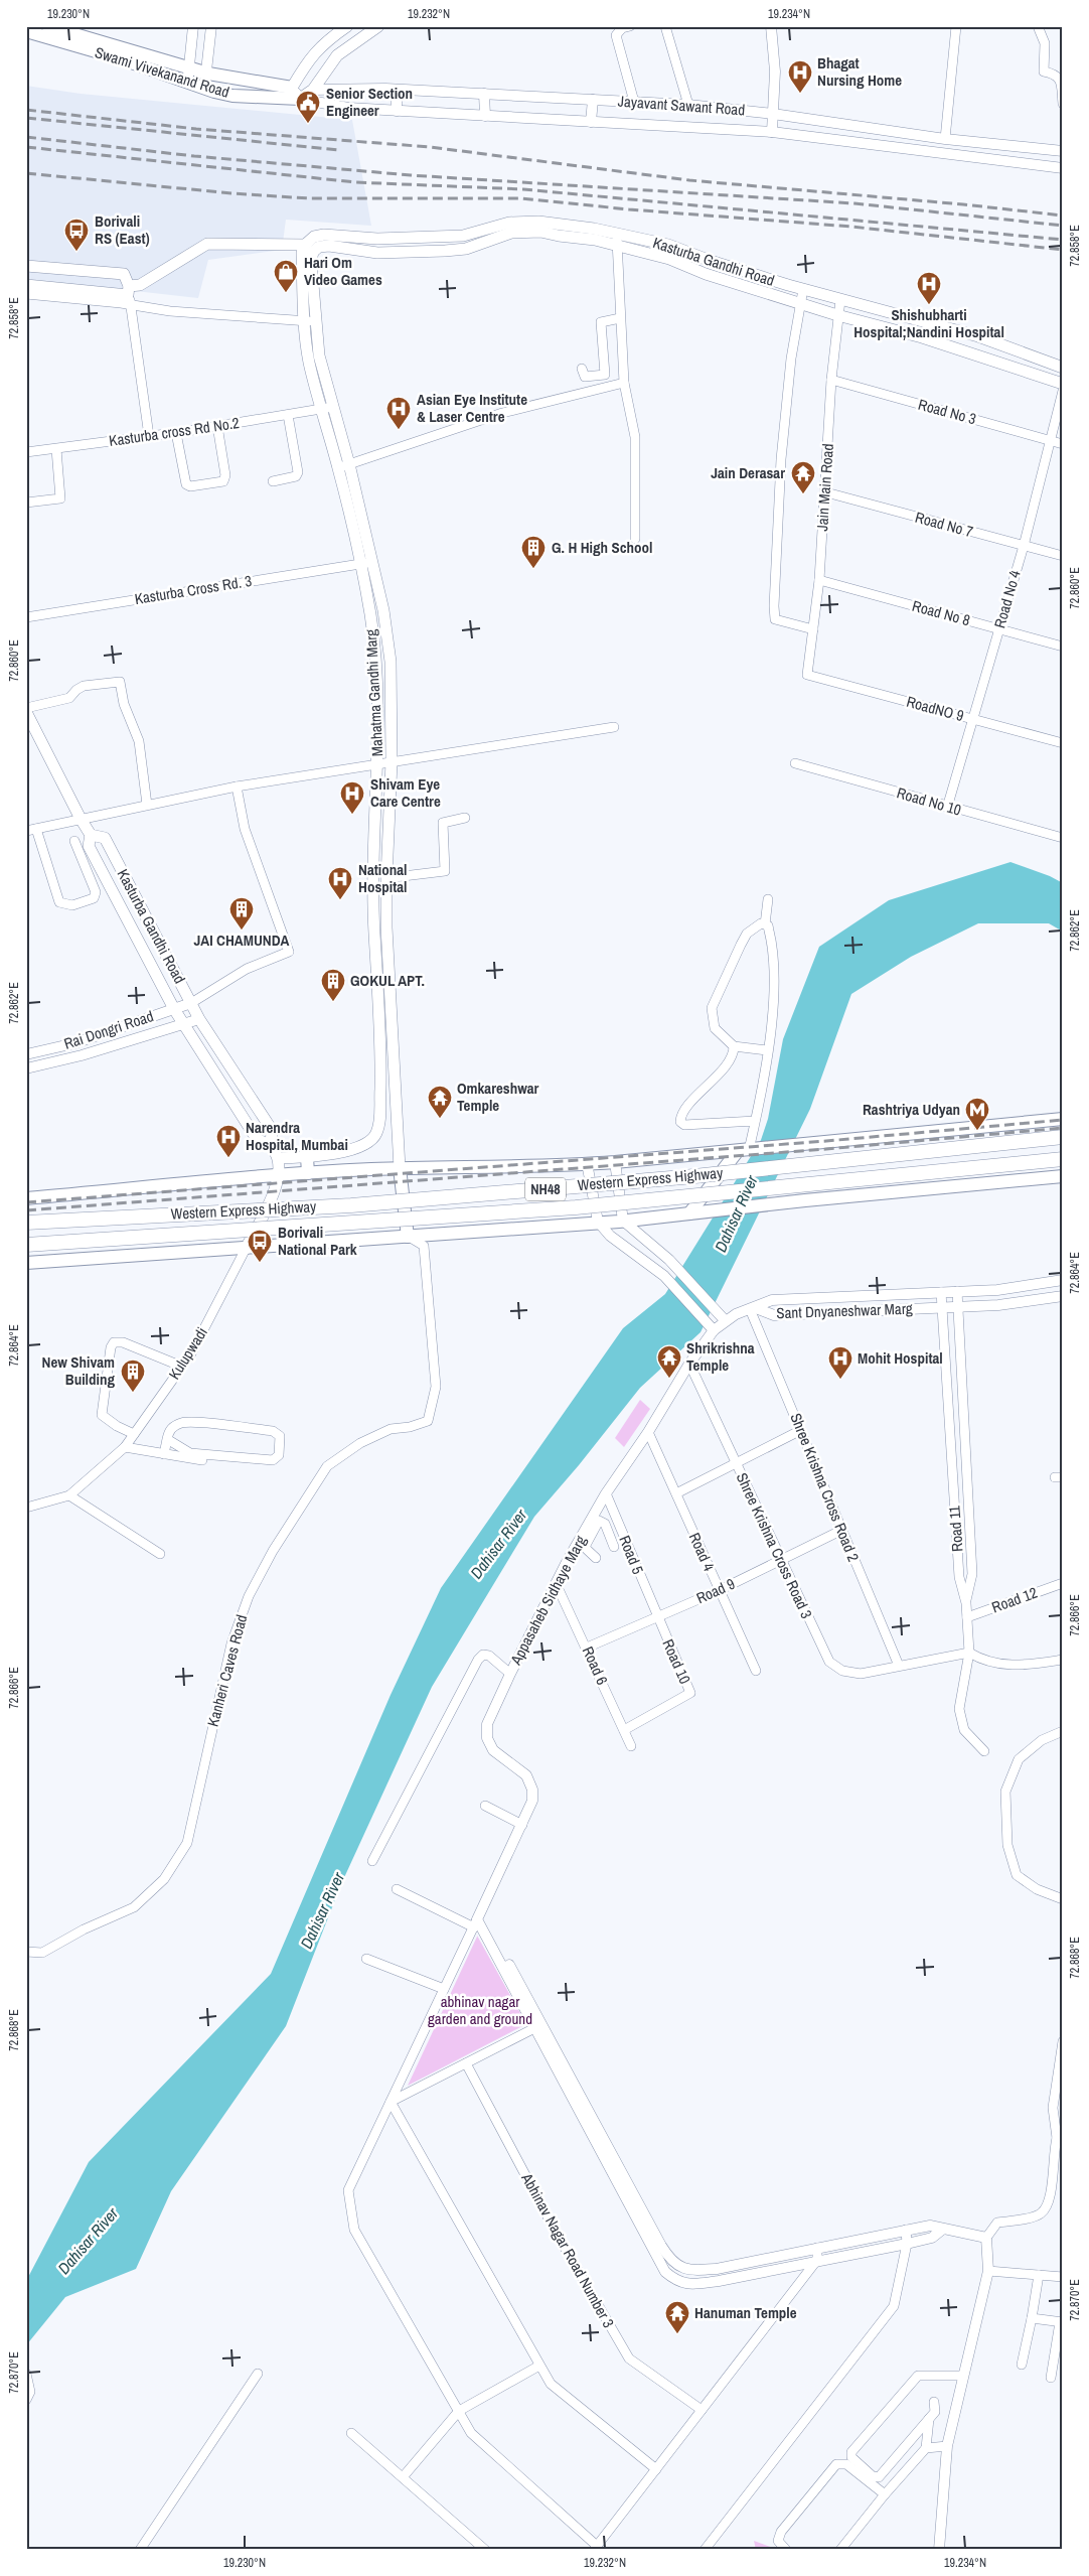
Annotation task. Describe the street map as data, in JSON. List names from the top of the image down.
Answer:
{
  "streets": {
    "highway": ["Western Express Highway", "NH48"],
    "main road": [
      "Swami Vivekanand Road",
      "Kasturba Gandhi Road",
      "Mahatma Gandhi Marg",
      "Kulupwadi"
    ],
    "street": [
      "Jayavant Sawant Road",
      "Road No 3",
      "Kasturba cross Rd No.2",
      "Jain Main Road",
      "Road No 7",
      "Kasturba Cross Rd. 3",
      "Road No 4",
      "Road No 8",
      "RoadNO 9",
      "Road No 10",
      "Rai Dongri Road",
      "Sant Dnyaneshwar Marg",
      "Shree Krishna Cross Road 2",
      "Road 11",
      "Shree Krishna Cross Road 3",
      "Road 4",
      "Road 5",
      "Road 9",
      "Appasaheb Sidhaye Marg",
      "Road 12",
      "Road 10",
      "Road 6",
      "Kanheri Caves Road",
      "Abhinav Nagar Road Number 3"
    ]
  },
  "crossings": [
    ["Swami Vivekanand Road", "Jayavant Sawant Road"],
    ["Kasturba Gandhi Road", "Jain Main Road"],
    ["Kasturba Gandhi Road", "Mahatma Gandhi Marg"],
    ["Kasturba Gandhi Road", "Rai Dongri Road"],
    ["Road No 3", "Jain Main Road"],
    ["Road No 3", "Road No 4"],
    ["Kasturba cross Rd No.2", "Mahatma Gandhi Marg"],
    ["Jain Main Road", "Road No 7"],
    ["Jain Main Road", "Road No 8"],
    ["Jain Main Road", "RoadNO 9"],
    ["Road No 7", "Road No 4"],
    ["Kasturba Cross Rd. 3", "Mahatma Gandhi Marg"],
    ["Road No 4", "Road No 8"],
    ["Road No 4", "RoadNO 9"],
    ["Road No 4", "Road No 10"],
    ["Sant Dnyaneshwar Marg", "Shree Krishna Cross Road 2"],
    ["Sant Dnyaneshwar Marg", "Road 11"],
    ["Sant Dnyaneshwar Marg", "Appasaheb Sidhaye Marg"],
    ["Shree Krishna Cross Road 2", "Shree Krishna Cross Road 3"],
    ["Shree Krishna Cross Road 2", "Road 9"],
    ["Shree Krishna Cross Road 2", "Appasaheb Sidhaye Marg"],
    ["Road 11", "Shree Krishna Cross Road 3"],
    ["Road 11", "Road 12"],
    ["Shree Krishna Cross Road 3", "Road 9"],
    ["Shree Krishna Cross Road 3", "Appasaheb Sidhaye Marg"],
    ["Road 4", "Road 9"],
    ["Road 4", "Appasaheb Sidhaye Marg"],
    ["Road 5", "Road 9"],
    ["Road 5", "Appasaheb Sidhaye Marg"],
    ["Road 5", "Road 10"],
    ["Road 9", "Road 10"],
    ["Road 9", "Road 6"],
    ["Appasaheb Sidhaye Marg", "Road 6"],
    ["Road 10", "Road 6"]
  ],
  "water": ["Dahisar River"],
  "parks": ["abhinav nagar garden and ground"],
  "places": {
    "hospital": [
      "Bhagat Nursing Home",
      "Shishubharti Hospital;Nandini Hospital",
      "Asian Eye Institute & Laser Centre",
      "Shivam Eye Care Centre",
      "National Hospital",
      "Narendra Hospital, Mumbai",
      "Mohit Hospital"
    ],
    "public building": ["Senior Section Engineer"],
    "bus stop": ["Borivali RS (East)", "Borivali National Park"],
    "shop": ["Hari Om Video Games"],
    "temple": [
      "Jain Derasar",
      "Omkareshwar Temple",
      "Shrikrishna Temple",
      "Hanuman Temple"
    ],
    "building": [
      "G. H High School",
      "JAI CHAMUNDA",
      "GOKUL APT.",
      "New Shivam Building"
    ],
    "metro station": ["Rashtriya Udyan"]
  },
  "coordinates": [
    "19.230°N",
    "19.232°N",
    "19.234°N",
    "72.858°E",
    "72.860°E",
    "72.862°E",
    "72.864°E",
    "72.866°E",
    "72.868°E",
    "72.870°E"
  ]
}
